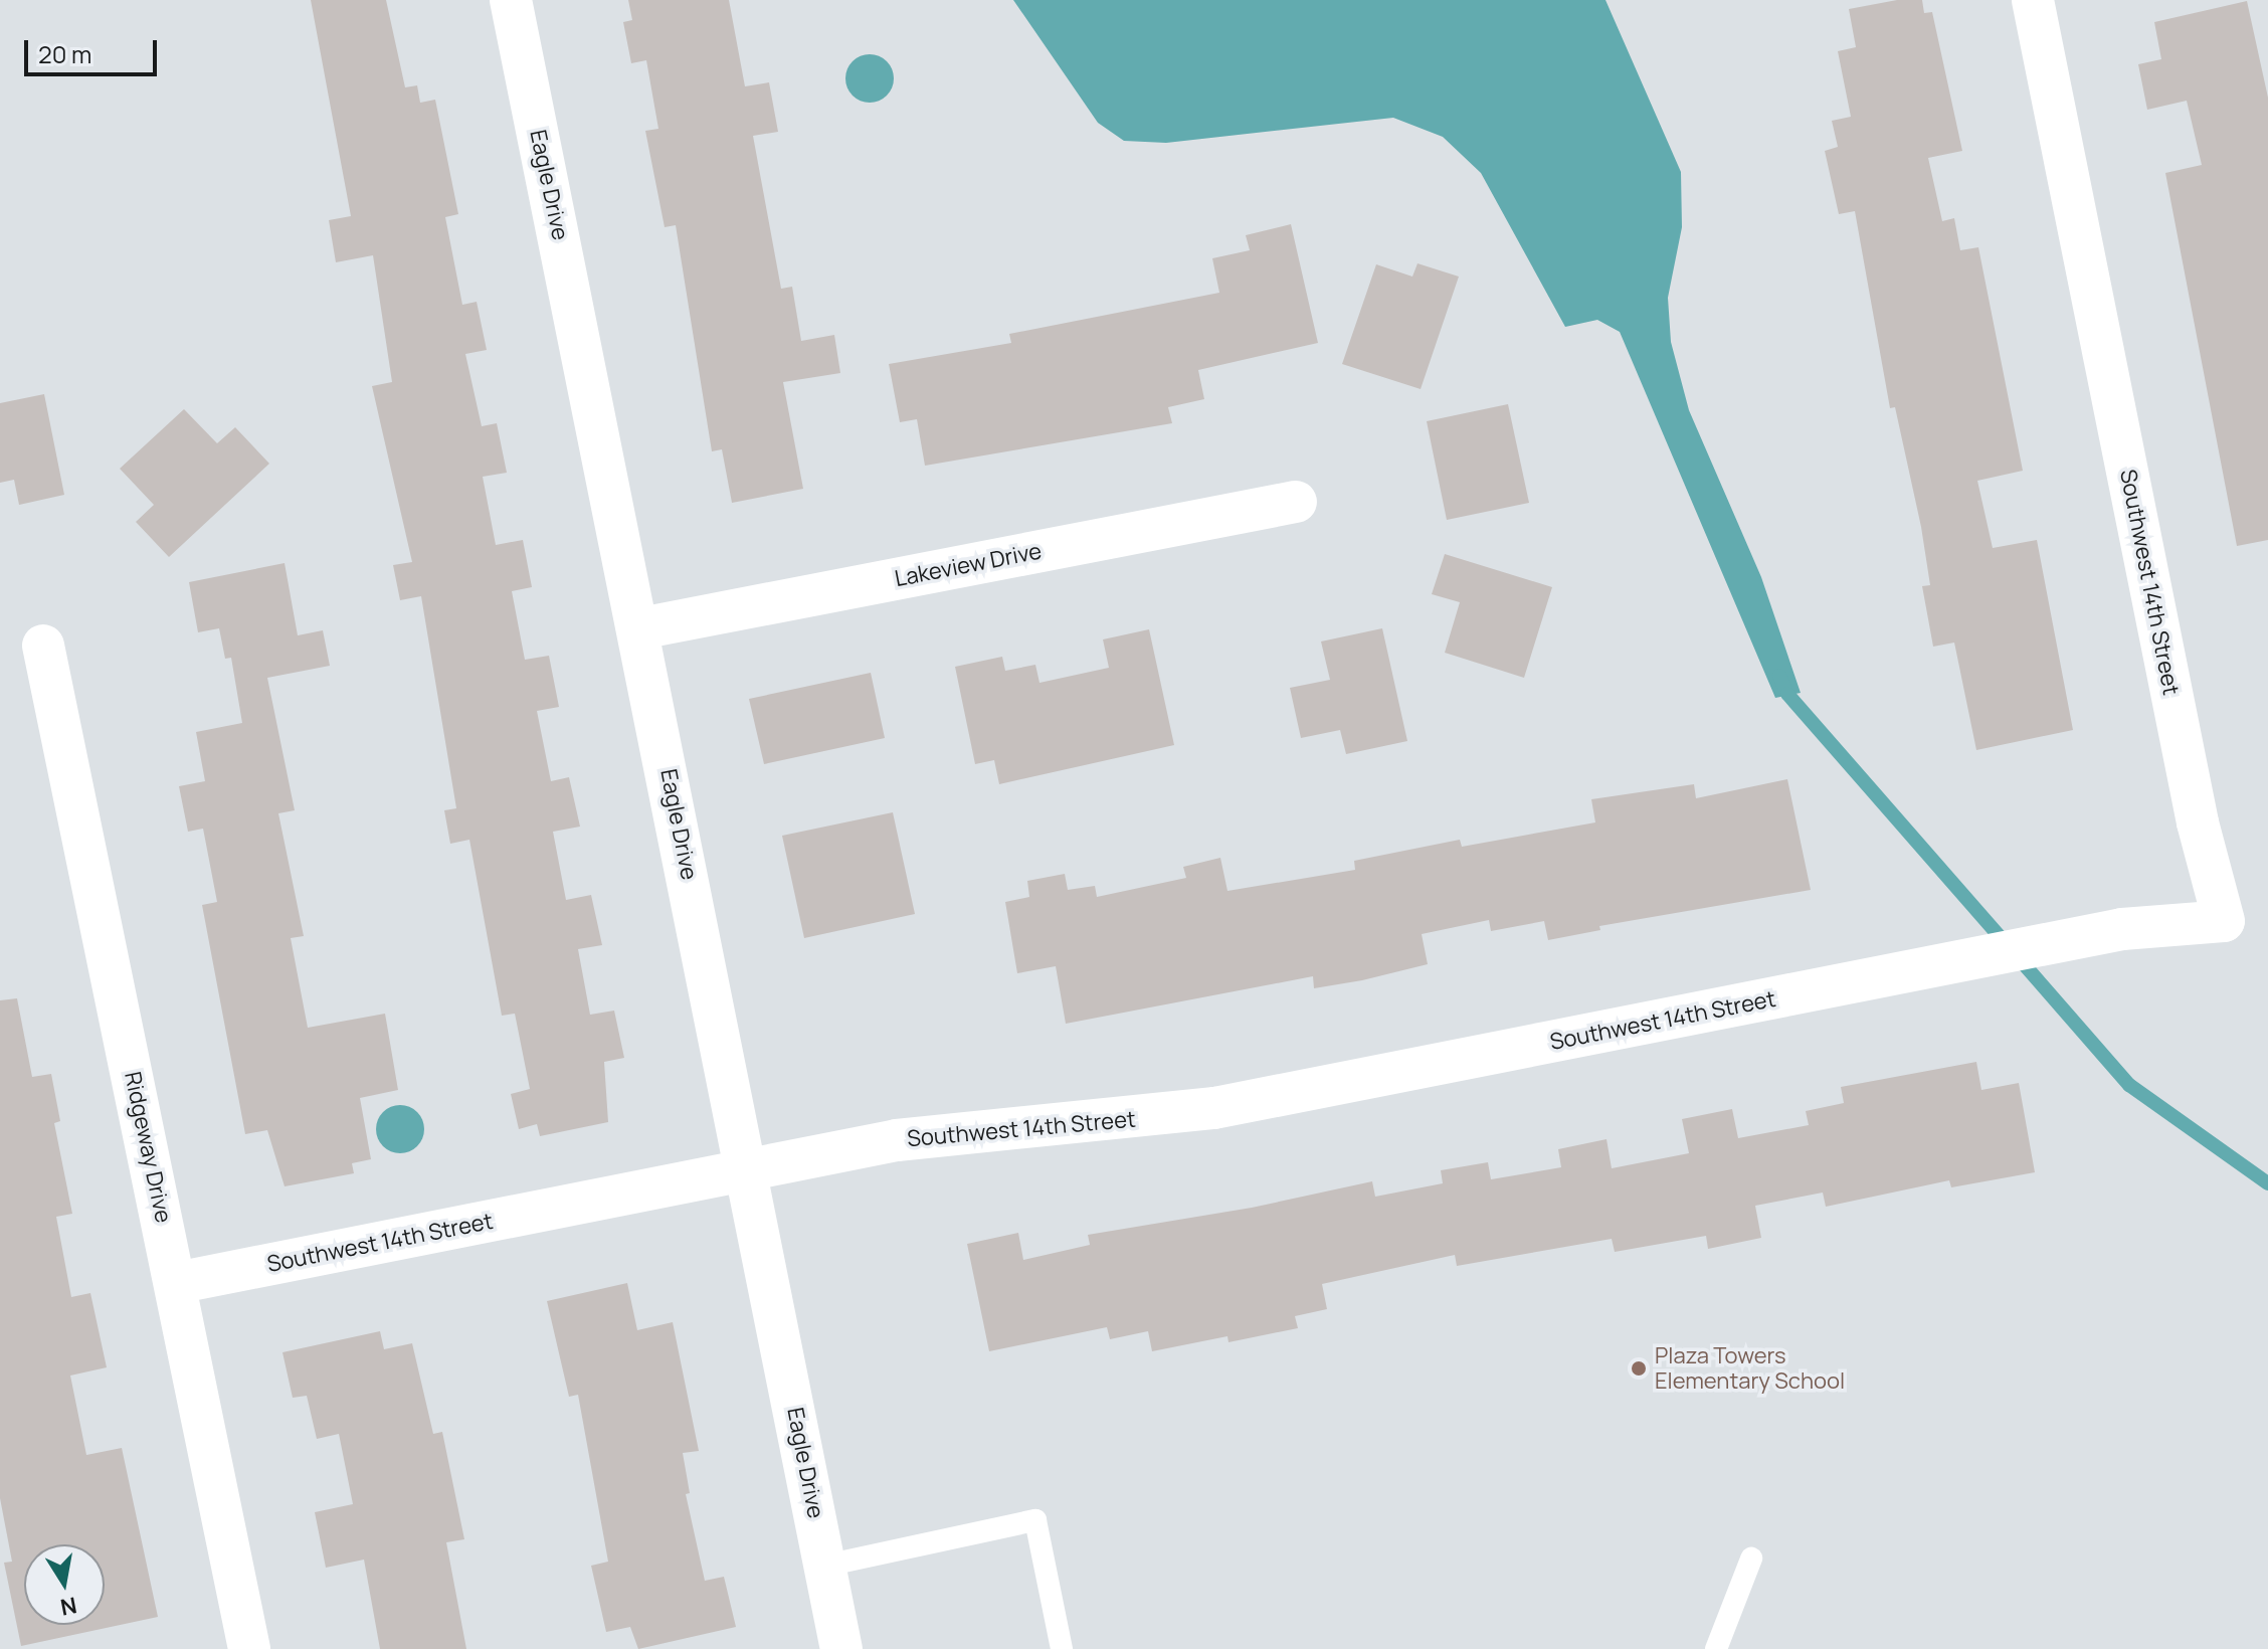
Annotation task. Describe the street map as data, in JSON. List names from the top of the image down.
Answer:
{
  "streets": {
    "street": [
      "Eagle Drive",
      "Lakeview Drive",
      "Southwest 14th Street",
      "Ridgeway Drive"
    ]
  },
  "crossings": [
    ["Eagle Drive", "Lakeview Drive"],
    ["Eagle Drive", "Southwest 14th Street"],
    ["Southwest 14th Street", "Ridgeway Drive"]
  ],
  "places": ["Plaza Towers Elementary School"],
  "scale_bar": "20 m",
  "north": "bottom"
}
